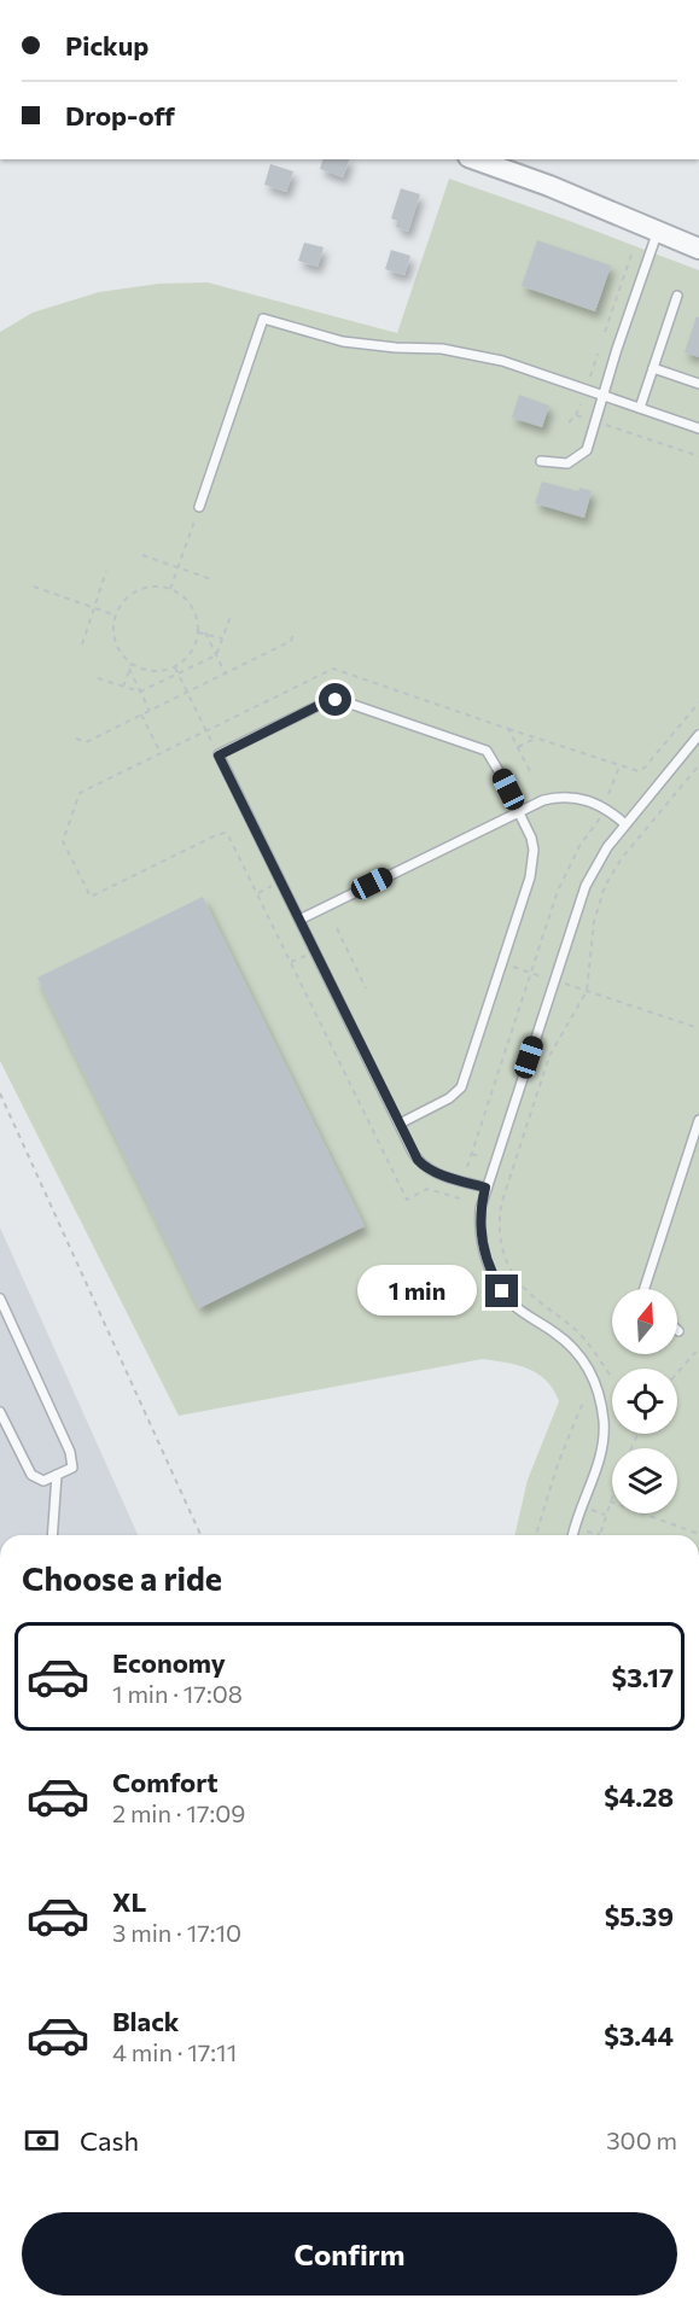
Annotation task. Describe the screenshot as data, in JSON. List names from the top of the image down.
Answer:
{
  "north": "top",
  "page": {
    "banner": ["Pickup", "Drop-off"],
    "bubble": "1 min",
    "heading": "Choose a ride",
    "list": [
      {
        "name": "Economy",
        "note": "1 min · 17:08",
        "value": "$3.17"
      },
      {
        "name": "Comfort",
        "note": "2 min · 17:09",
        "value": "$4.28"
      },
      {
        "name": "XL",
        "note": "3 min · 17:10",
        "value": "$5.39"
      },
      {
        "name": "Black",
        "note": "4 min · 17:11",
        "value": "$3.44"
      }
    ],
    "pay": ["Cash", "300 m"],
    "buttons": "Confirm"
  }
}
